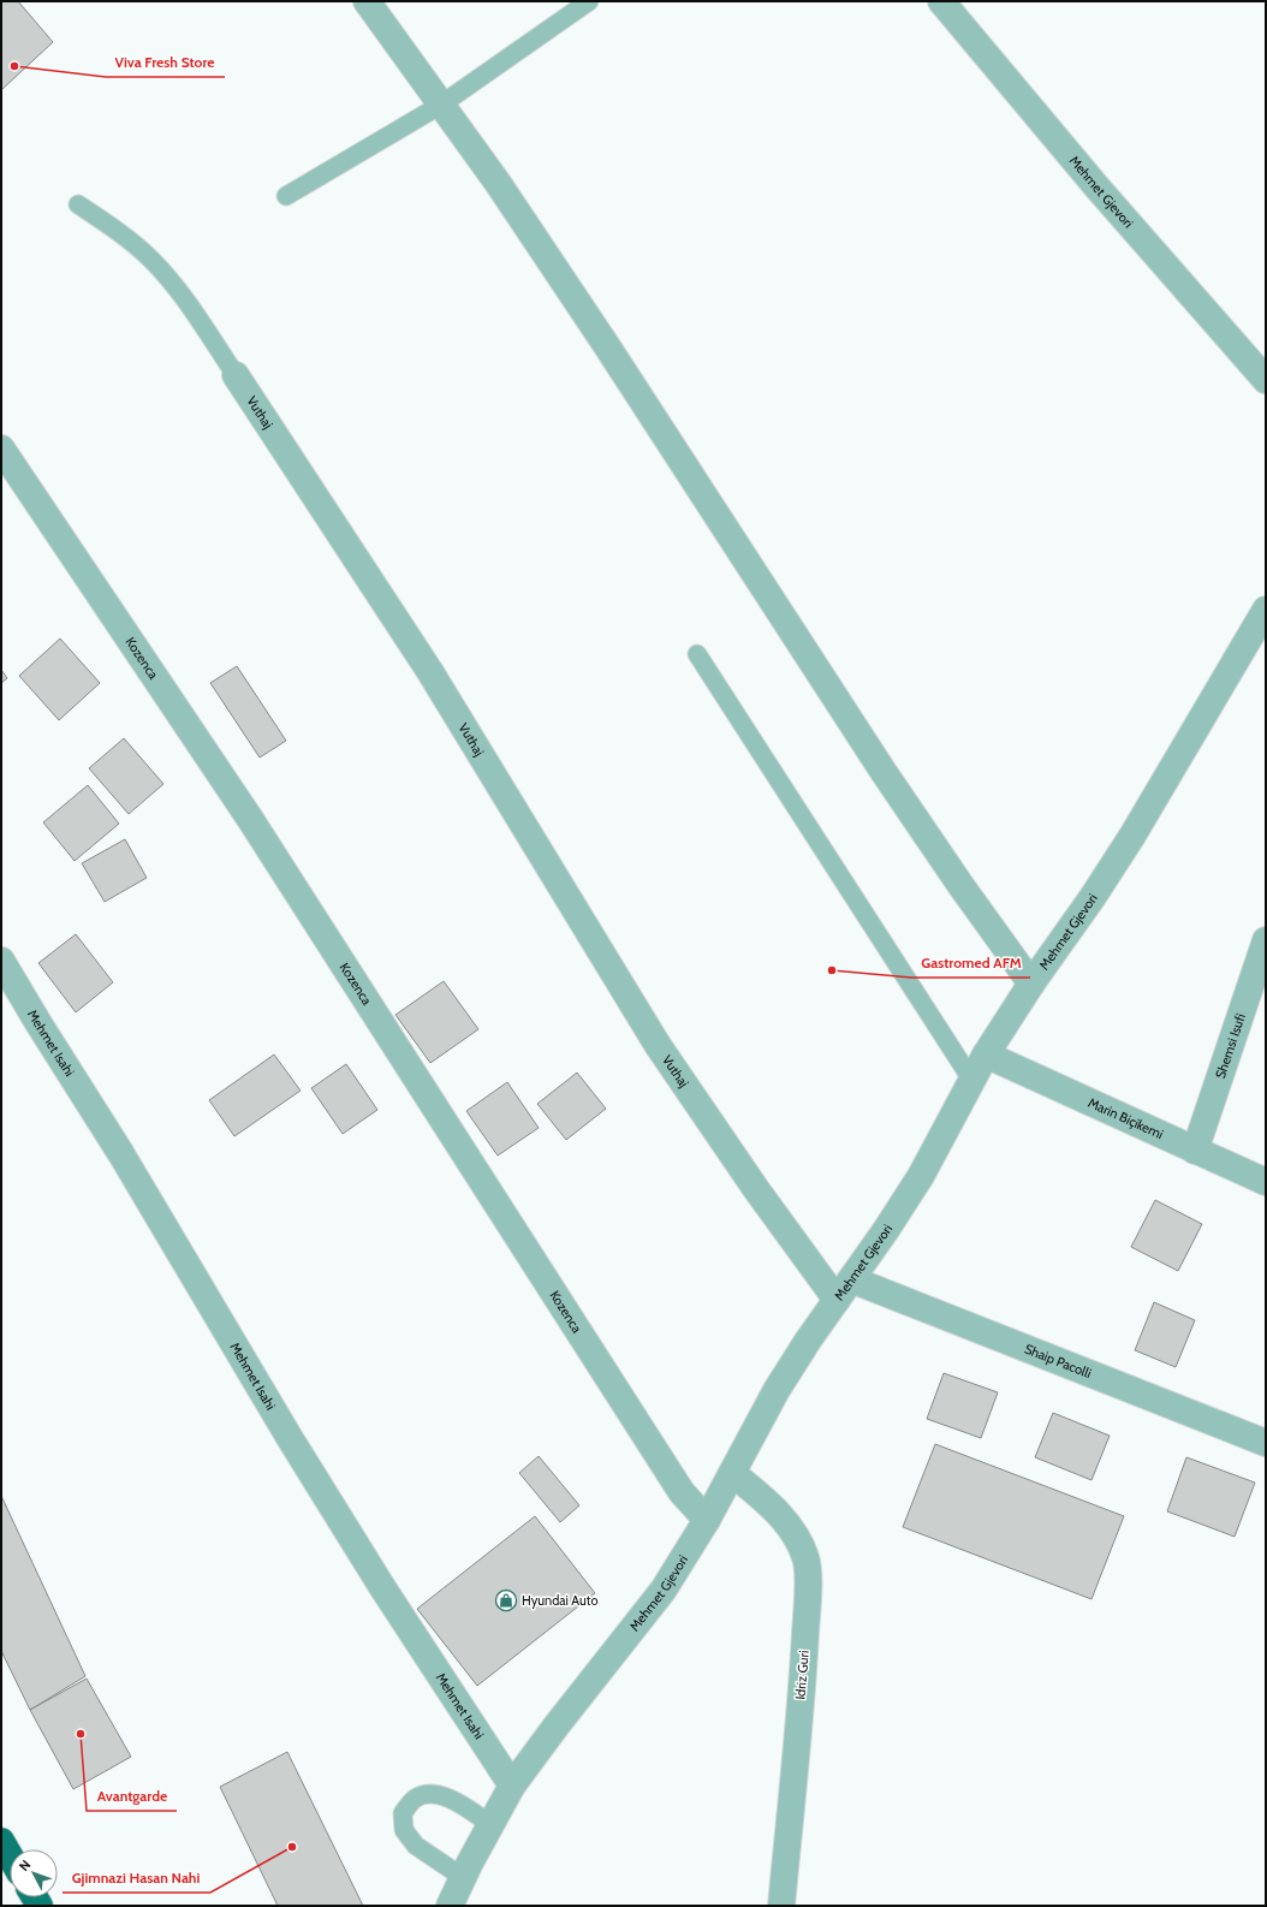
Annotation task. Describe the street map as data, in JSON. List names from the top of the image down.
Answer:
{
  "streets": {
    "street": [
      "Mehmet Gjevori",
      "Vuthaj",
      "Kozenca",
      "Mehmet Isahi",
      "Shemsi Isufi",
      "Marin Biçikemi",
      "Shaip Pacolli",
      "Idriz Guri"
    ]
  },
  "crossings": [
    ["Mehmet Gjevori", "Vuthaj"],
    ["Mehmet Gjevori", "Kozenca"],
    ["Mehmet Gjevori", "Mehmet Isahi"],
    ["Mehmet Gjevori", "Marin Biçikemi"],
    ["Mehmet Gjevori", "Shaip Pacolli"],
    ["Mehmet Gjevori", "Idriz Guri"],
    ["Vuthaj", "Shaip Pacolli"],
    ["Shemsi Isufi", "Marin Biçikemi"]
  ],
  "places": {
    "other": [
      "Viva Fresh Store",
      "Gastromed AFM",
      "Avantgarde",
      "Gjimnazi Hasan Nahi"
    ],
    "shop": ["Hyundai Auto"]
  },
  "north": "top left"
}
